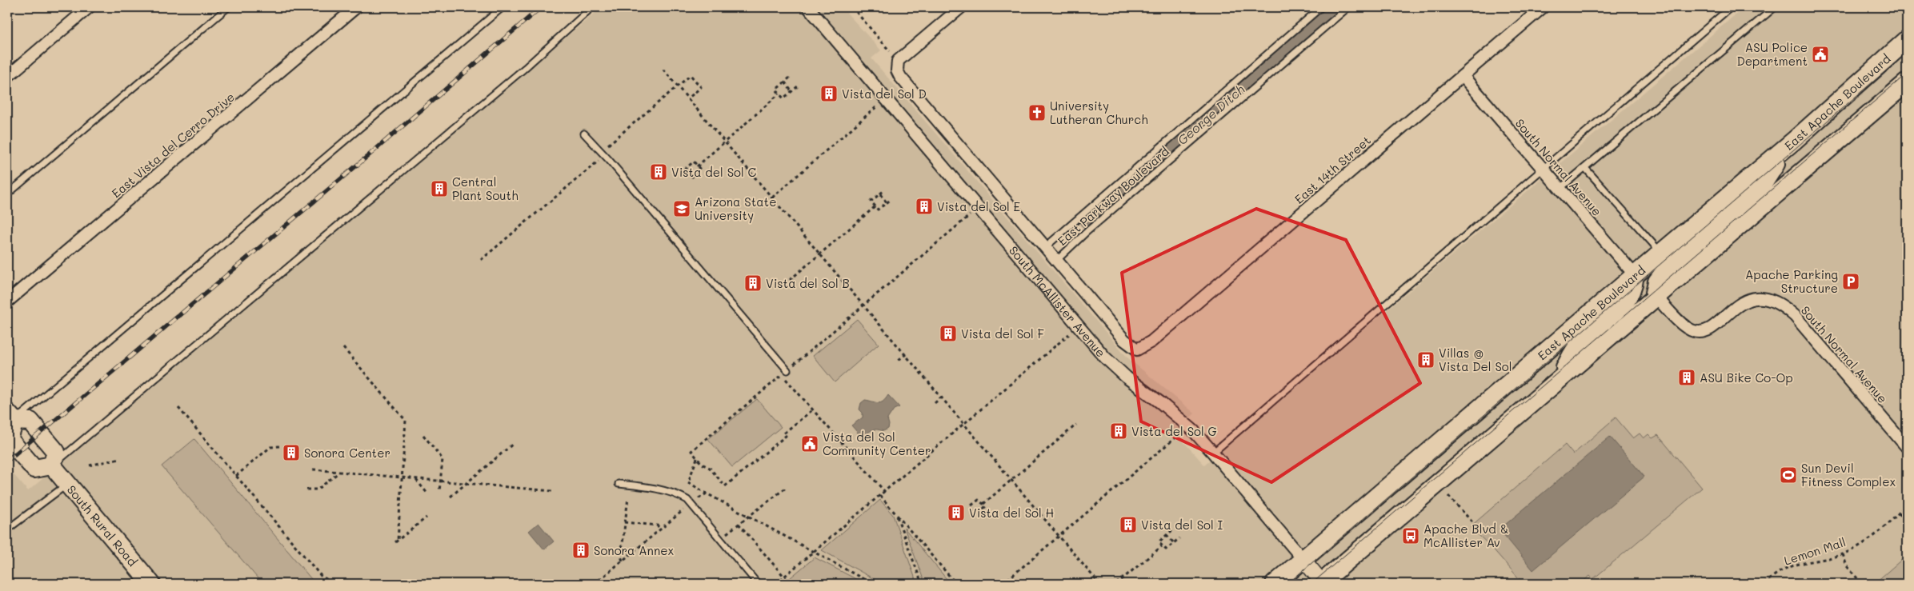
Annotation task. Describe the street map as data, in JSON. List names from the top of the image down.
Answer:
{
  "streets": {
    "main road": ["East Apache Boulevard", "South Rural Road"],
    "street": [
      "East Vista del Cerro Drive",
      "South Normal Avenue",
      "East 14th Street",
      "South McAllister Avenue"
    ],
    "lane": ["East Parkway Boulevard"],
    "path": ["Lemon Mall"]
  },
  "crossings": [
    ["East Apache Boulevard", "South Normal Avenue"],
    ["East Apache Boulevard", "South McAllister Avenue"],
    ["South Normal Avenue", "East 14th Street"],
    ["East 14th Street", "South McAllister Avenue"],
    ["East Parkway Boulevard", "South McAllister Avenue"]
  ],
  "water": ["George Ditch"],
  "places": {
    "public building": ["ASU Police Department", "Vista del Sol Community Center"],
    "building": [
      "Vista del Sol D",
      "Vista del Sol C",
      "Central Plant South",
      "Vista del Sol E",
      "Vista del Sol B",
      "Vista del Sol F",
      "Villas @ Vista Del Sol",
      "ASU Bike Co-Op",
      "Vista del Sol G",
      "Sonora Center",
      "Vista del Sol H",
      "Vista del Sol I",
      "Sonora Annex"
    ],
    "church": ["University Lutheran Church"],
    "school or university": ["Arizona State University"],
    "parking": ["Apache Parking Structure"],
    "sports": ["Sun Devil Fitness Complex"],
    "bus stop": ["Apache Blvd & McAllister Av"]
  }
}
